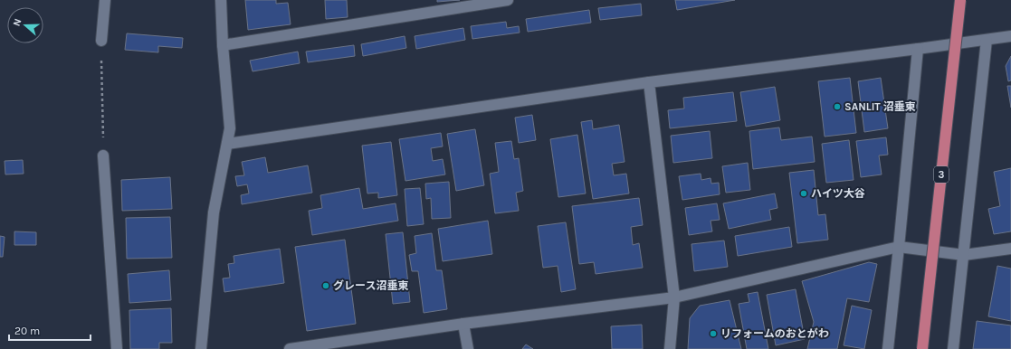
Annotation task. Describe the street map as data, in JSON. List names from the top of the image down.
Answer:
{
  "streets": {
    "main road": ["3"]
  },
  "places": [
    "SANLIT 沼垂東",
    "ハイツ大谷",
    "グレース沼垂東",
    "リフォームのおとがわ"
  ],
  "scale_bar": "20 m",
  "north": "left"
}
